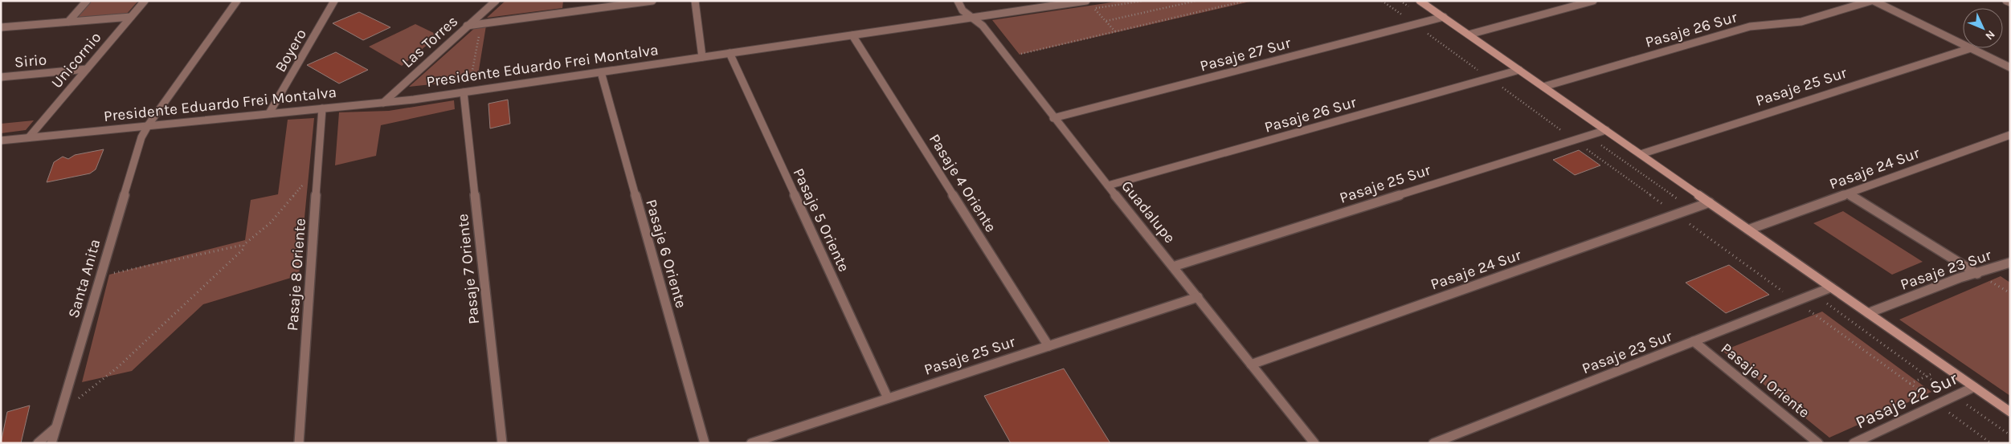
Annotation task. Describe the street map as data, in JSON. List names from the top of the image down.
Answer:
{
  "streets": {
    "street": [
      "Pasaje 26 Sur",
      "Las Torres",
      "Boyero",
      "Pasaje 27 Sur",
      "Unicornio",
      "Sirio",
      "Presidente Eduardo Frei Montalva",
      "Pasaje 25 Sur",
      "Pasaje 24 Sur",
      "Pasaje 4 Oriente",
      "Guadalupe",
      "Pasaje 5 Oriente",
      "Pasaje 6 Oriente",
      "Pasaje 7 Oriente",
      "Pasaje 23 Sur",
      "Pasaje 8 Oriente",
      "Santa Anita",
      "Pasaje 1 Oriente",
      "Pasaje 22 Sur"
    ]
  },
  "crossings": [
    ["Pasaje 26 Sur", "Guadalupe"],
    ["Las Torres", "Presidente Eduardo Frei Montalva"],
    ["Boyero", "Presidente Eduardo Frei Montalva"],
    ["Pasaje 27 Sur", "Guadalupe"],
    ["Unicornio", "Sirio"],
    ["Unicornio", "Presidente Eduardo Frei Montalva"],
    ["Presidente Eduardo Frei Montalva", "Pasaje 4 Oriente"],
    ["Presidente Eduardo Frei Montalva", "Guadalupe"],
    ["Presidente Eduardo Frei Montalva", "Pasaje 5 Oriente"],
    ["Presidente Eduardo Frei Montalva", "Pasaje 6 Oriente"],
    ["Presidente Eduardo Frei Montalva", "Pasaje 7 Oriente"],
    ["Presidente Eduardo Frei Montalva", "Pasaje 8 Oriente"],
    ["Presidente Eduardo Frei Montalva", "Santa Anita"],
    ["Pasaje 25 Sur", "Pasaje 4 Oriente"],
    ["Pasaje 25 Sur", "Guadalupe"],
    ["Pasaje 25 Sur", "Pasaje 5 Oriente"],
    ["Pasaje 24 Sur", "Guadalupe"],
    ["Pasaje 23 Sur", "Pasaje 1 Oriente"]
  ],
  "north": "bottom right"
}
